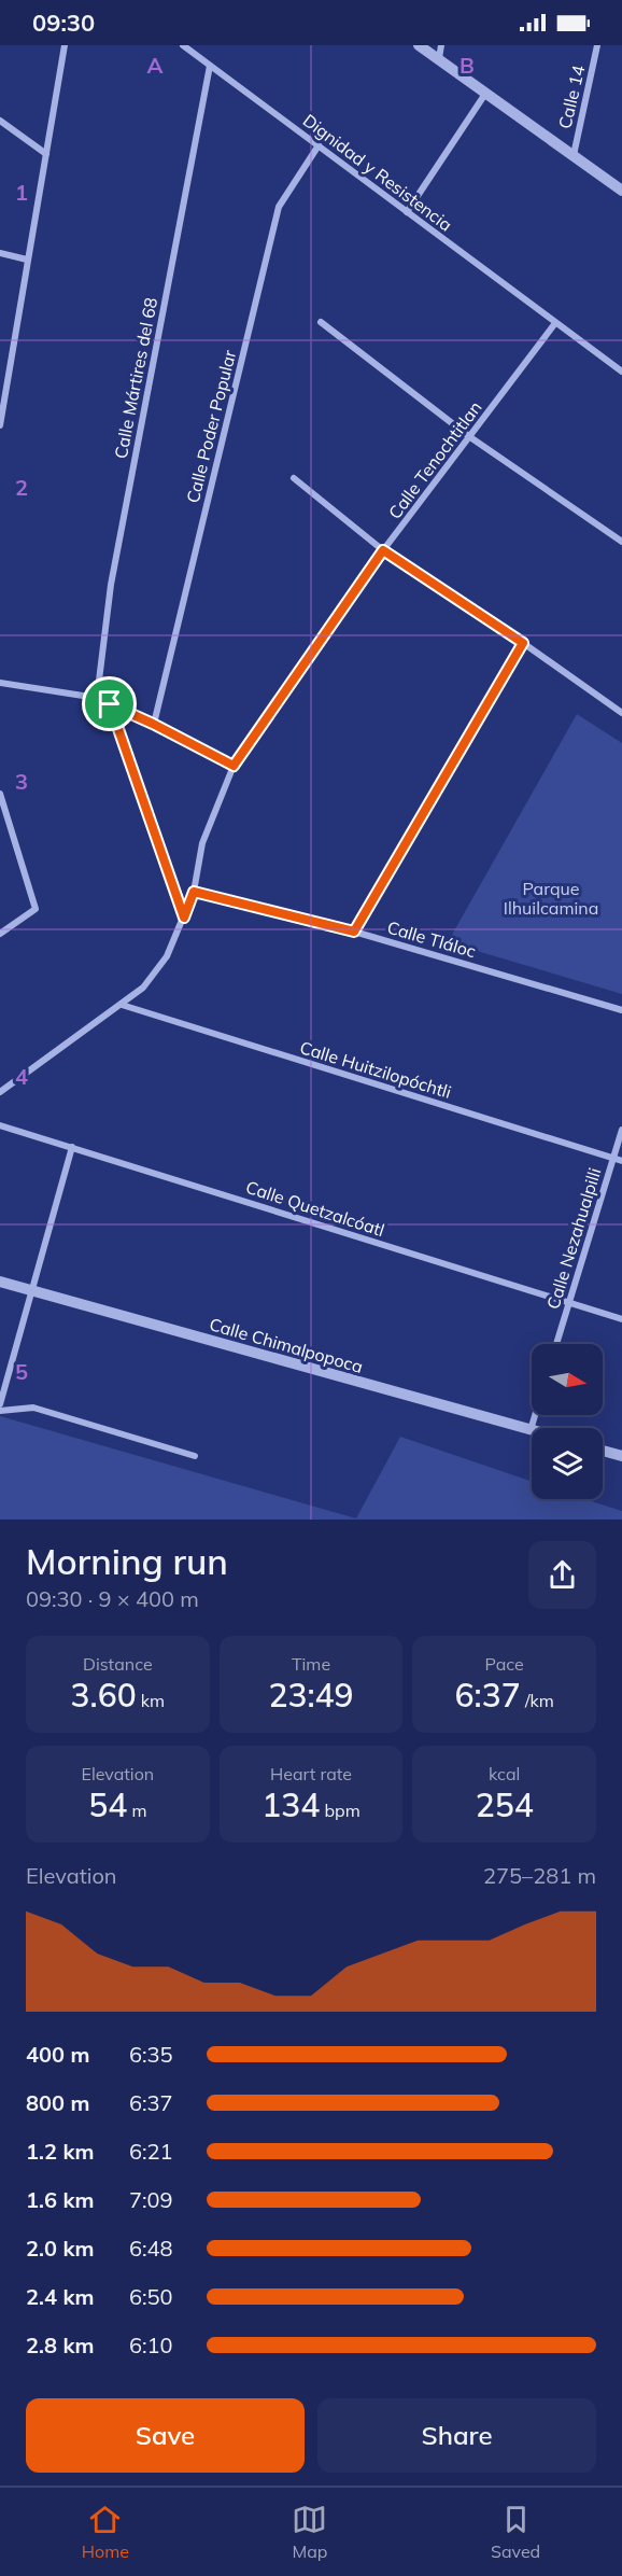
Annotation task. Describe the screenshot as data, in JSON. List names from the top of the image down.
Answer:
{
  "streets": {
    "street": [
      "Calle 14",
      "Dignidad y Resistencia",
      "Calle Mártires del 68",
      "Calle Poder Popular",
      "Calle Tenochtitlan",
      "Calle Tláloc",
      "Calle Huitzilopóchtli",
      "Calle Quetzalcóatl",
      "Calle Nezahualpilli",
      "Calle Chimalpopoca"
    ]
  },
  "crossings": [
    ["Dignidad y Resistencia", "Calle Mártires del 68"],
    ["Dignidad y Resistencia", "Calle Poder Popular"],
    ["Dignidad y Resistencia", "Calle Tenochtitlan"],
    ["Calle Tenochtitlan", "Calle Tláloc"],
    ["Calle Tenochtitlan", "Calle Huitzilopóchtli"],
    ["Calle Huitzilopóchtli", "Calle Nezahualpilli"],
    ["Calle Quetzalcóatl", "Calle Nezahualpilli"]
  ],
  "parks": ["Parque Ilhuilcamina"],
  "north": "right",
  "page": {
    "status": "09:30",
    "heading": ["Morning run", "09:30 · 9 × 400 m"],
    "stats": [
      ["Distance", "3.60 km"],
      ["Time", "23:49"],
      ["Pace", "6:37 /km"],
      ["Elevation", "54 m"],
      ["Heart rate", "134 bpm"],
      ["kcal", "254"]
    ],
    "chart": ["Elevation", "275–281 m"],
    "list": [
      {
        "name": "400 m",
        "note": "6:35"
      },
      {
        "name": "800 m",
        "note": "6:37"
      },
      {
        "name": "1.2 km",
        "note": "6:21"
      },
      {
        "name": "1.6 km",
        "note": "7:09"
      },
      {
        "name": "2.0 km",
        "note": "6:48"
      },
      {
        "name": "2.4 km",
        "note": "6:50"
      },
      {
        "name": "2.8 km",
        "note": "6:10"
      }
    ],
    "buttons": ["Save", "Share"],
    "tabs": ["Home", "Map", "Saved"]
  },
  "grid": {
    "columns": ["A", "B"],
    "rows": [
      "1",
      "2",
      "3",
      "4",
      "5"
    ]
  }
}
